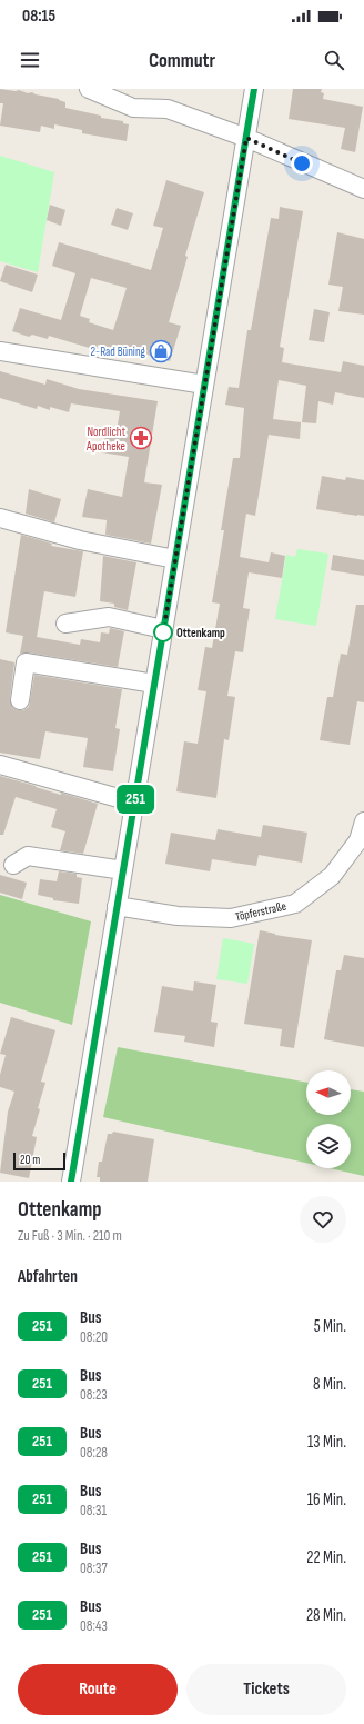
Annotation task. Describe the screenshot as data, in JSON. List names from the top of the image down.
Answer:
{
  "streets": {
    "street": ["Töpferstraße"]
  },
  "places": {
    "shop": ["2-Rad Büning"],
    "pharmacy": ["Nordlicht Apotheke"],
    "other": ["Ottenkamp"]
  },
  "lines": ["bus line 251"],
  "scale_bar": "20 m",
  "north": "left",
  "page": {
    "status": "08:15",
    "header": "Commutr",
    "on_map": "251",
    "scale": "20 m",
    "heading": [
      ["Ottenkamp", "Zu Fuß · 3 Min. · 210 m"],
      "Abfahrten"
    ],
    "list": [
      {
        "mark": "251",
        "name": "Bus",
        "note": "08:20",
        "value": "5 Min."
      },
      {
        "mark": "251",
        "name": "Bus",
        "note": "08:23",
        "value": "8 Min."
      },
      {
        "mark": "251",
        "name": "Bus",
        "note": "08:28",
        "value": "13 Min."
      },
      {
        "mark": "251",
        "name": "Bus",
        "note": "08:31",
        "value": "16 Min."
      },
      {
        "mark": "251",
        "name": "Bus",
        "note": "08:37",
        "value": "22 Min."
      },
      {
        "mark": "251",
        "name": "Bus",
        "note": "08:43",
        "value": "28 Min."
      }
    ],
    "buttons": ["Route", "Tickets"]
  }
}
